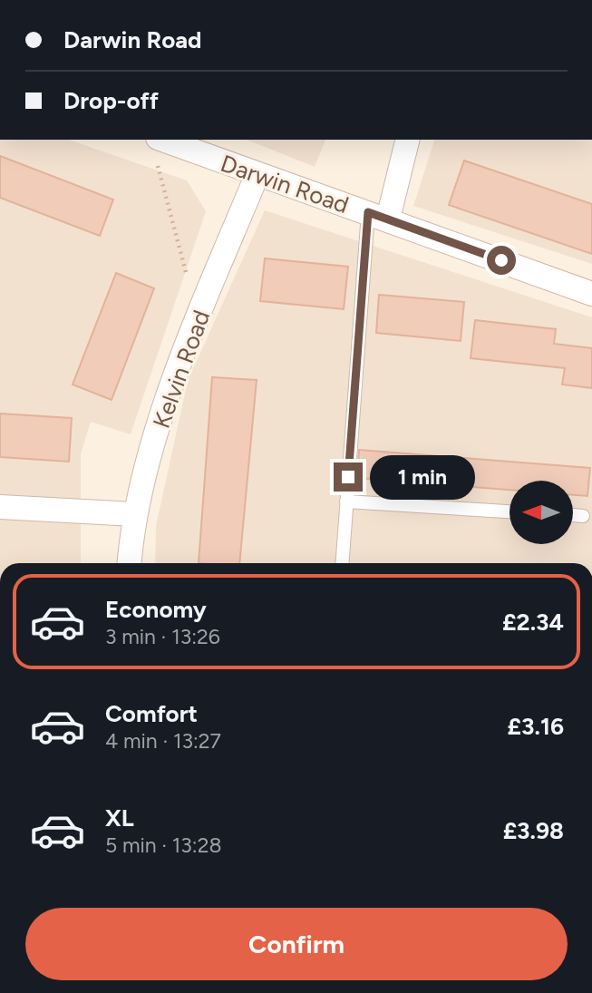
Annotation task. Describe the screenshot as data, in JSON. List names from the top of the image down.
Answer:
{
  "streets": {
    "street": ["Darwin Road", "Kelvin Road"]
  },
  "crossings": [
    ["Darwin Road", "Kelvin Road"]
  ],
  "north": "left",
  "page": {
    "banner": ["Darwin Road", "Drop-off"],
    "bubble": "1 min",
    "list": [
      {
        "name": "Economy",
        "note": "3 min · 13:26",
        "value": "£2.34"
      },
      {
        "name": "Comfort",
        "note": "4 min · 13:27",
        "value": "£3.16"
      },
      {
        "name": "XL",
        "note": "5 min · 13:28",
        "value": "£3.98"
      }
    ],
    "buttons": "Confirm"
  }
}
